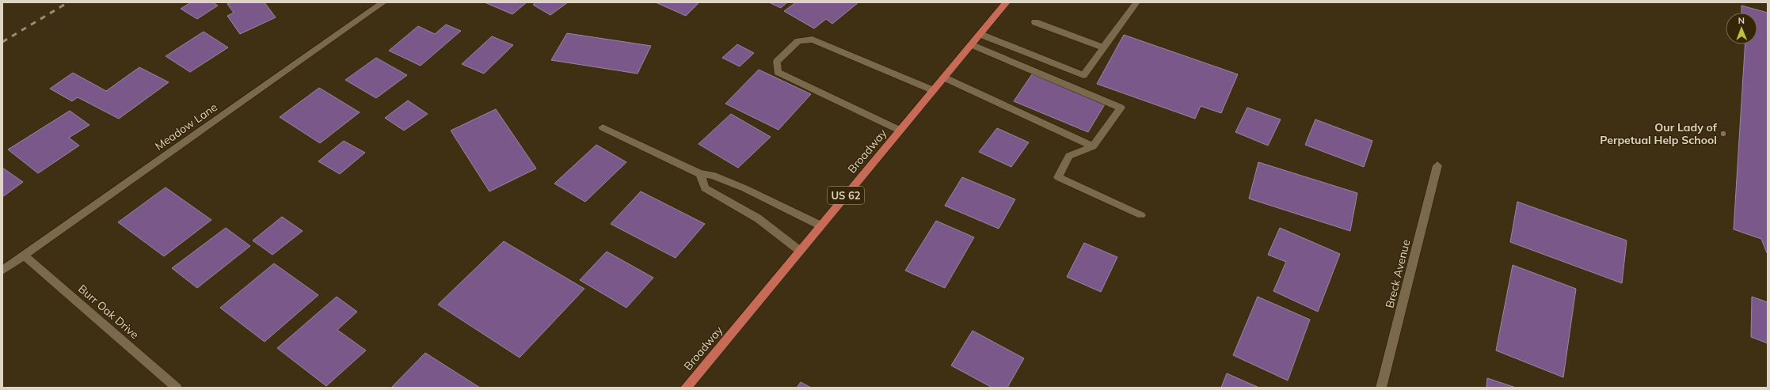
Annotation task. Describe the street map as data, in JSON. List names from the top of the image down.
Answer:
{
  "streets": {
    "main road": ["Broadway", "US 62"],
    "street": ["Meadow Lane", "Breck Avenue", "Burr Oak Drive"]
  },
  "crossings": [
    ["Meadow Lane", "Burr Oak Drive"]
  ],
  "places": ["Our Lady of Perpetual Help School"],
  "north": "top"
}
